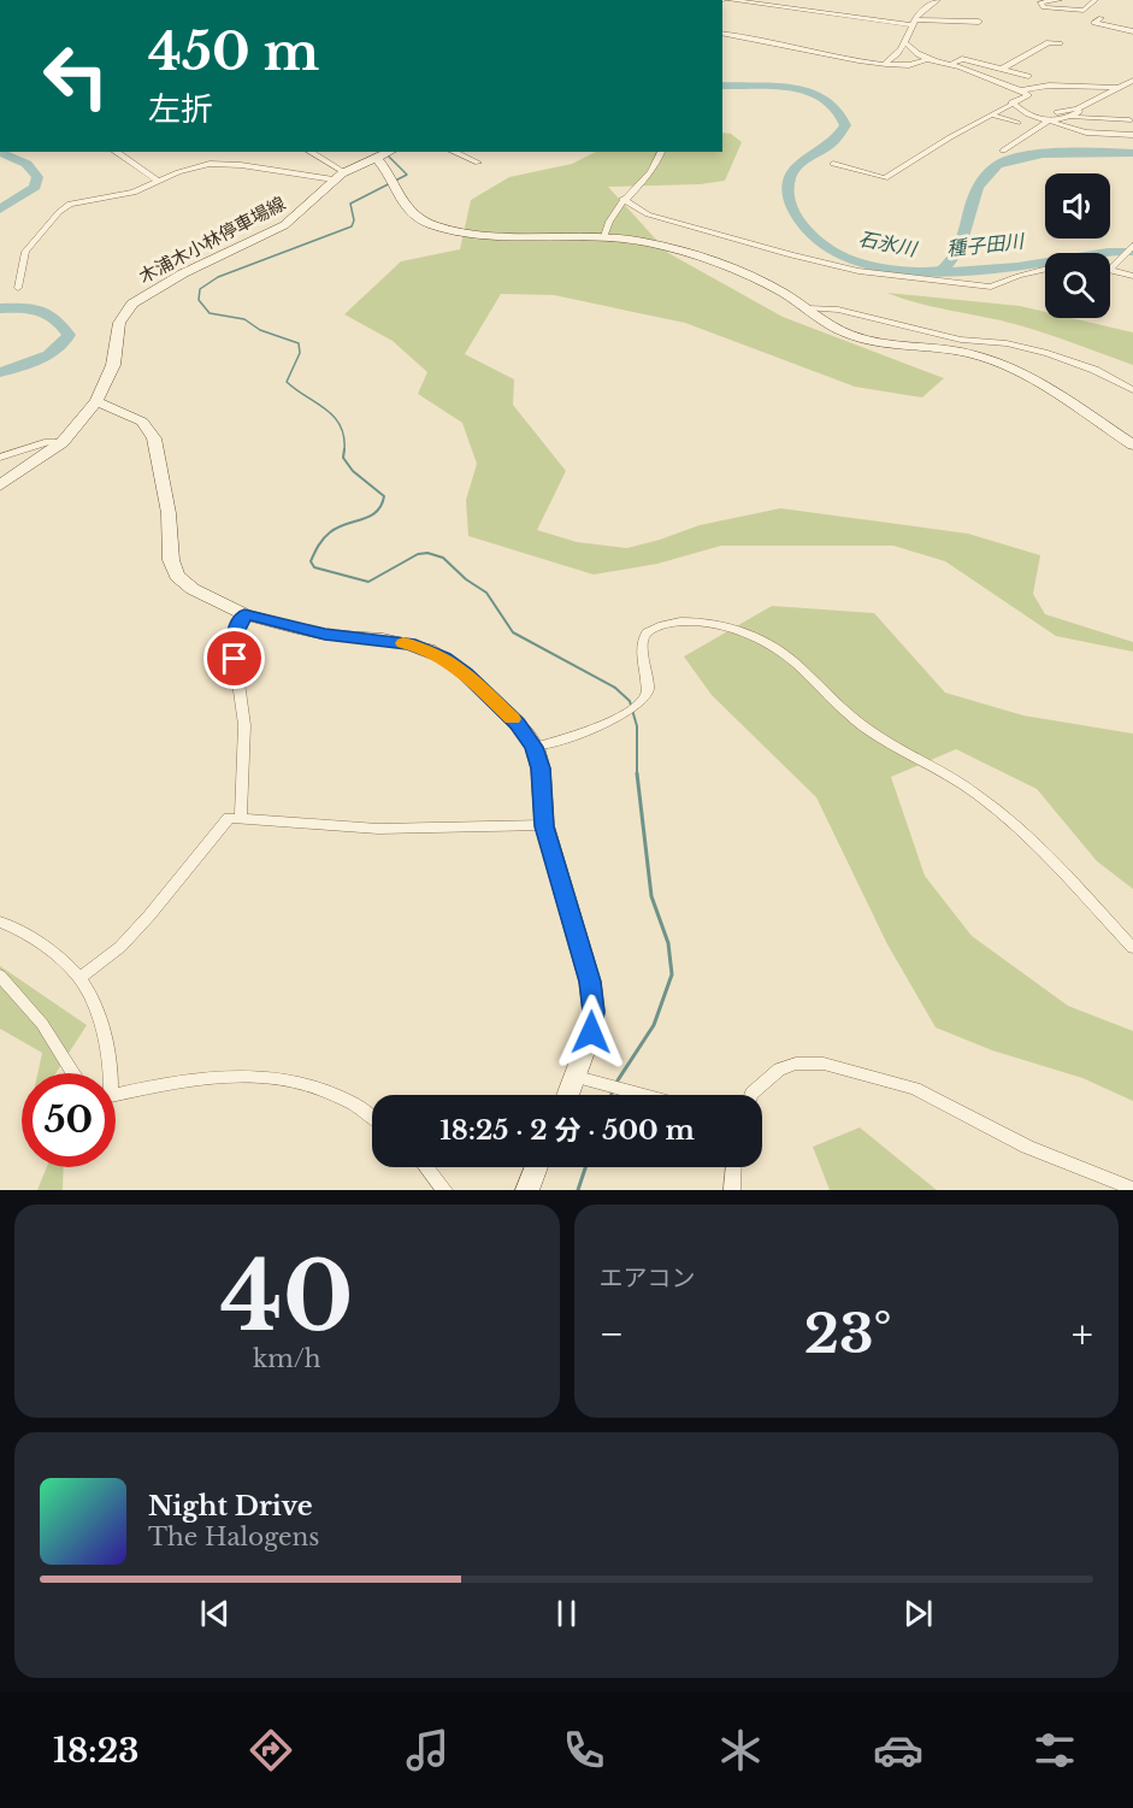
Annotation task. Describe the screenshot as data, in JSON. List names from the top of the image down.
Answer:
{
  "streets": {
    "main road": ["木浦木小林停車場線"]
  },
  "water": ["石氷川", "種子田川"],
  "page": {
    "turn": ["450 m", "左折"],
    "limit": "50",
    "trip": "18:25 · 2 分 · 500 m",
    "tile": [
      ["40", "km/h"],
      "エアコン"
    ],
    "heat": ["−", "23°", "+"],
    "song": ["Night Drive", "The Halogens"],
    "tabs": "18:23"
  }
}
